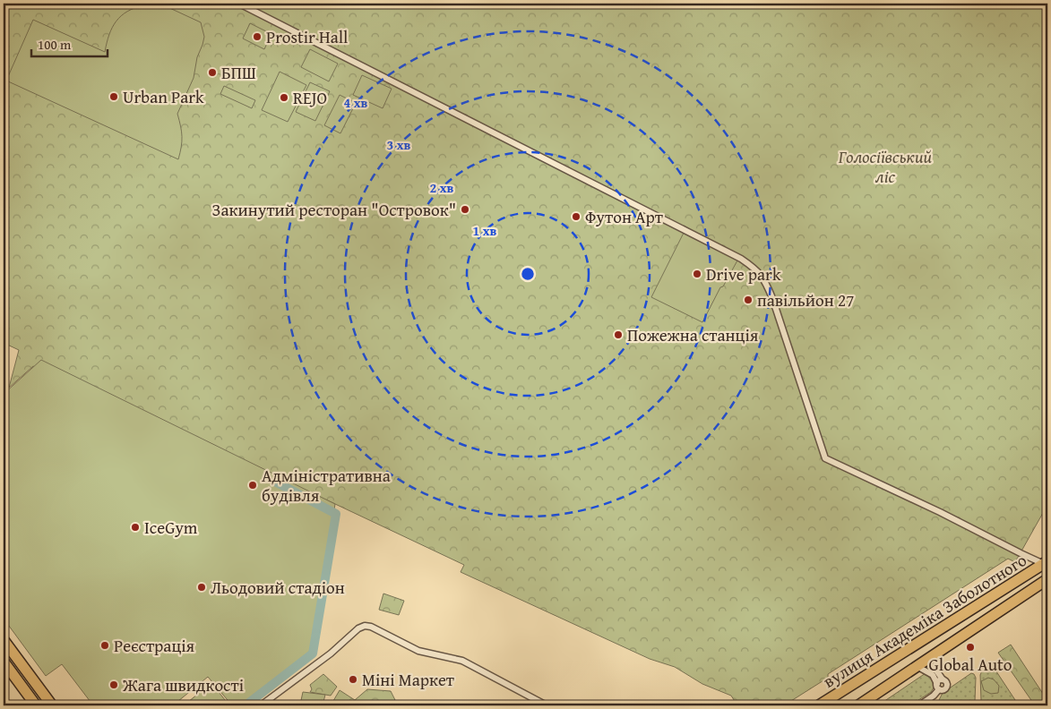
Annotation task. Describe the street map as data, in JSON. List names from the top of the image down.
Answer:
{
  "streets": {
    "highway": ["вулиця Академіка Заболотного"]
  },
  "parks": ["Голосіївський ліс"],
  "places": [
    "Prostir Hall",
    "БПШ",
    "Urban Park",
    "REJO",
    "Закинутий ресторан \"Островок\"",
    "Футон Арт",
    "Drive park",
    "павільйон 27",
    "Пожежна станція",
    "Адміністративна будівля",
    "IceGym",
    "Льодовий стадіон",
    "Реєстрація",
    "Global Auto",
    "Міні Маркет",
    "Жага швидкості"
  ],
  "scale_bar": "100 m",
  "rings": [
    "4 хв",
    "3 хв",
    "2 хв",
    "1 хв"
  ]
}
